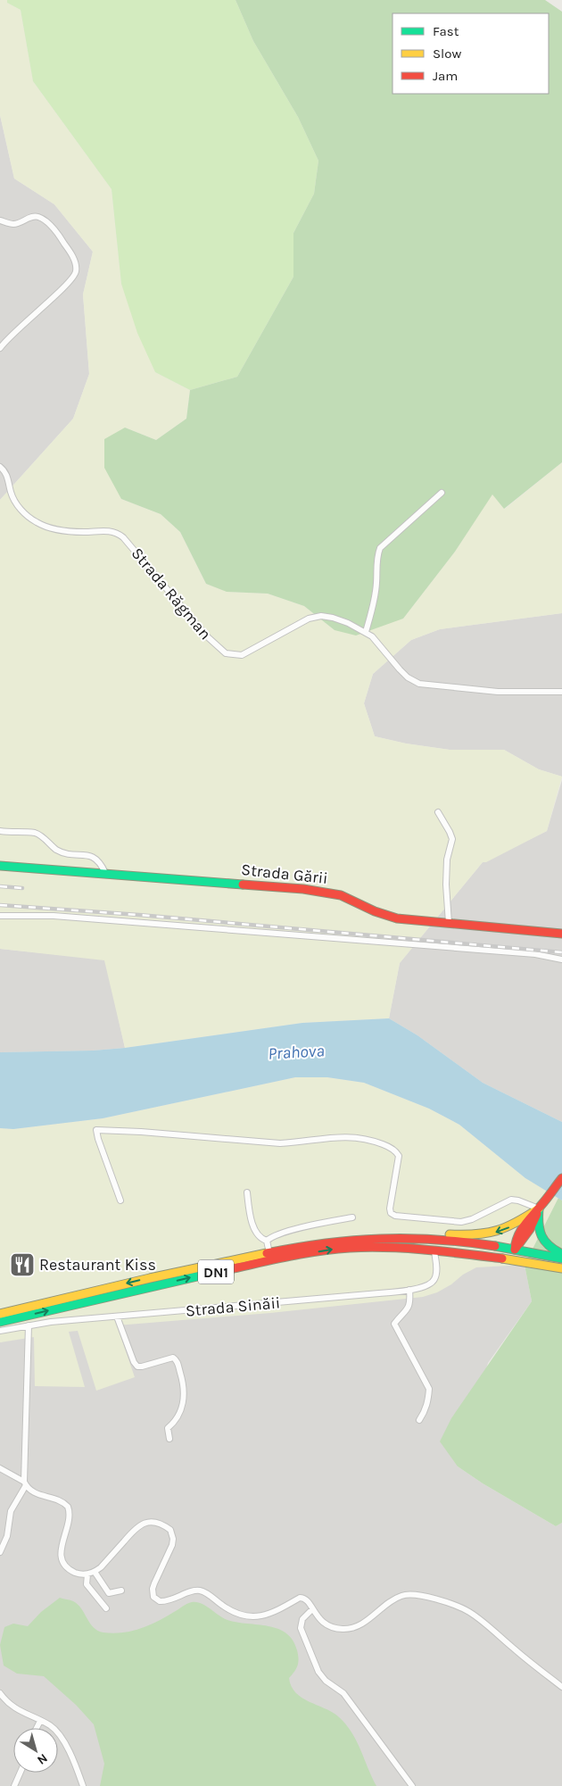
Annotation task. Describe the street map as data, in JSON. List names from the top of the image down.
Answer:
{
  "streets": {
    "main road": ["Strada Gării", "DN1"],
    "street": ["Strada Răgman", "Strada Sinăii"]
  },
  "crossings": [
    ["DN1", "Strada Sinăii"]
  ],
  "water": ["Prahova"],
  "places": {
    "restaurant": ["Restaurant Kiss"]
  },
  "legend": ["Fast", "Slow", "Jam"],
  "north": "bottom right"
}
